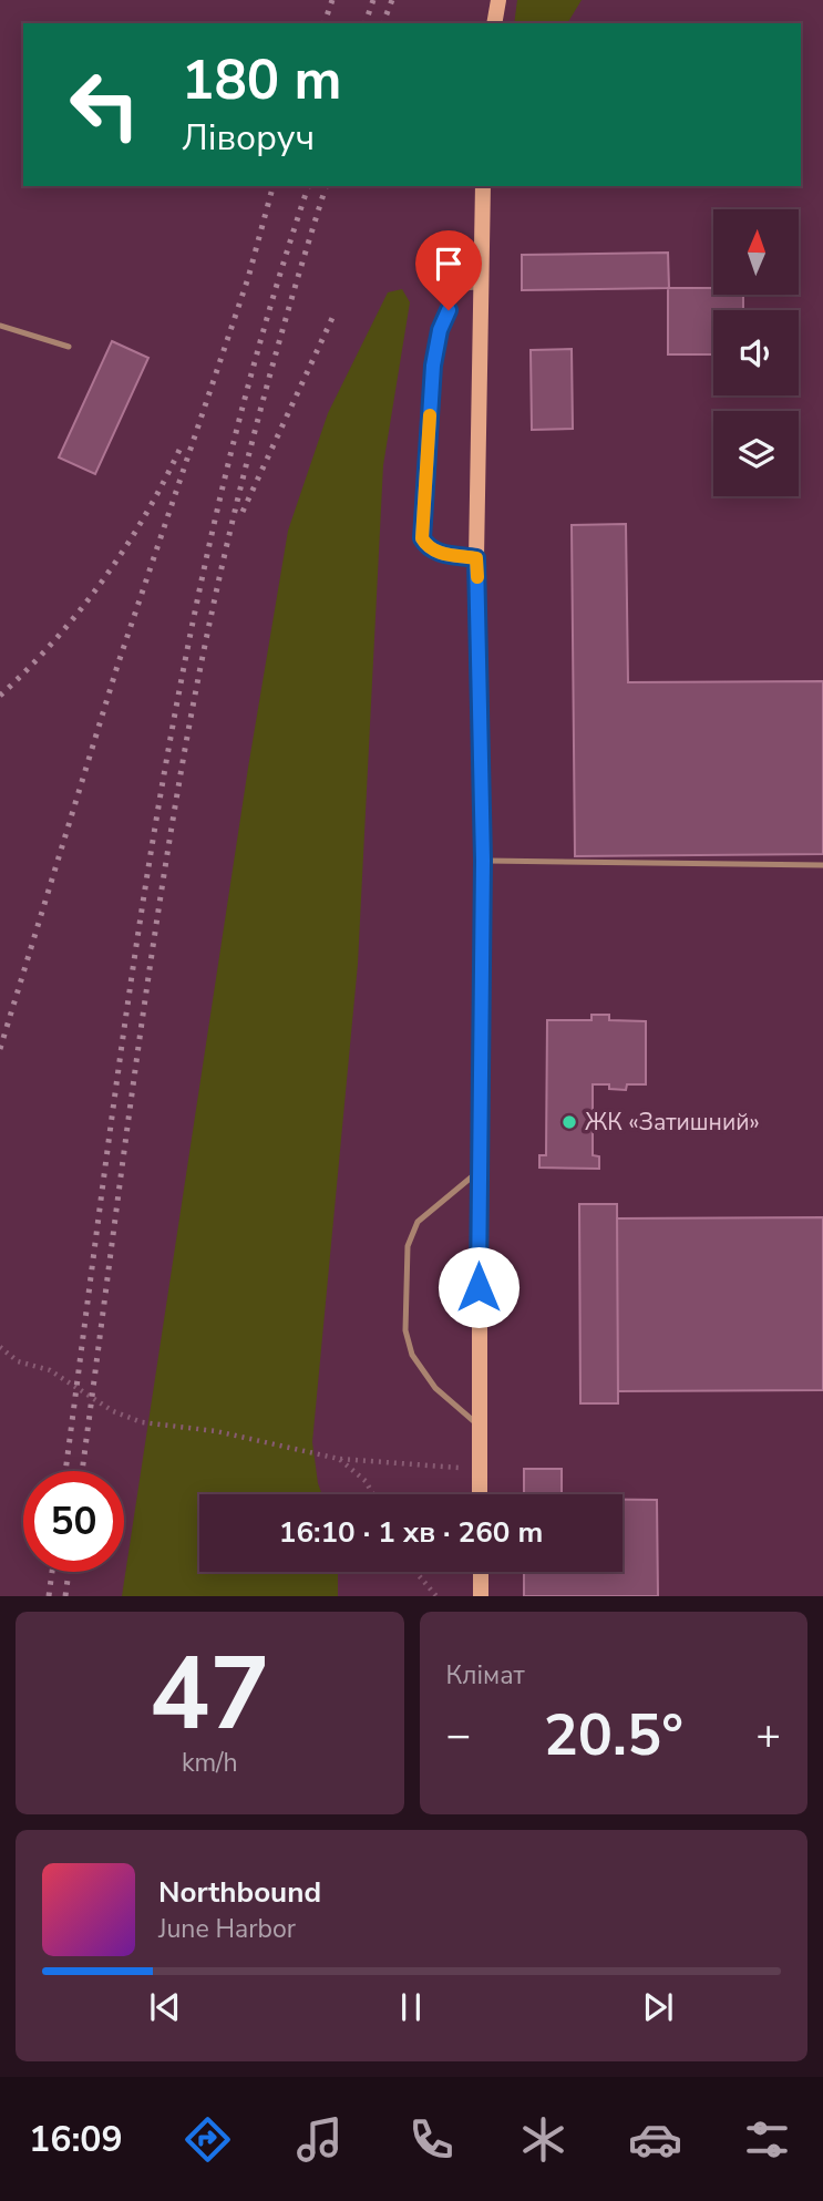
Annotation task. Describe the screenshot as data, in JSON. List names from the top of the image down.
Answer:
{
  "places": ["ЖК «Затишний»"],
  "north": "top",
  "page": {
    "turn": ["180 m", "Ліворуч"],
    "limit": "50",
    "trip": "16:10 · 1 хв · 260 m",
    "tile": [
      ["47", "km/h"],
      "Клімат"
    ],
    "heat": ["−", "20.5°", "+"],
    "song": ["Northbound", "June Harbor"],
    "tabs": "16:09"
  }
}
